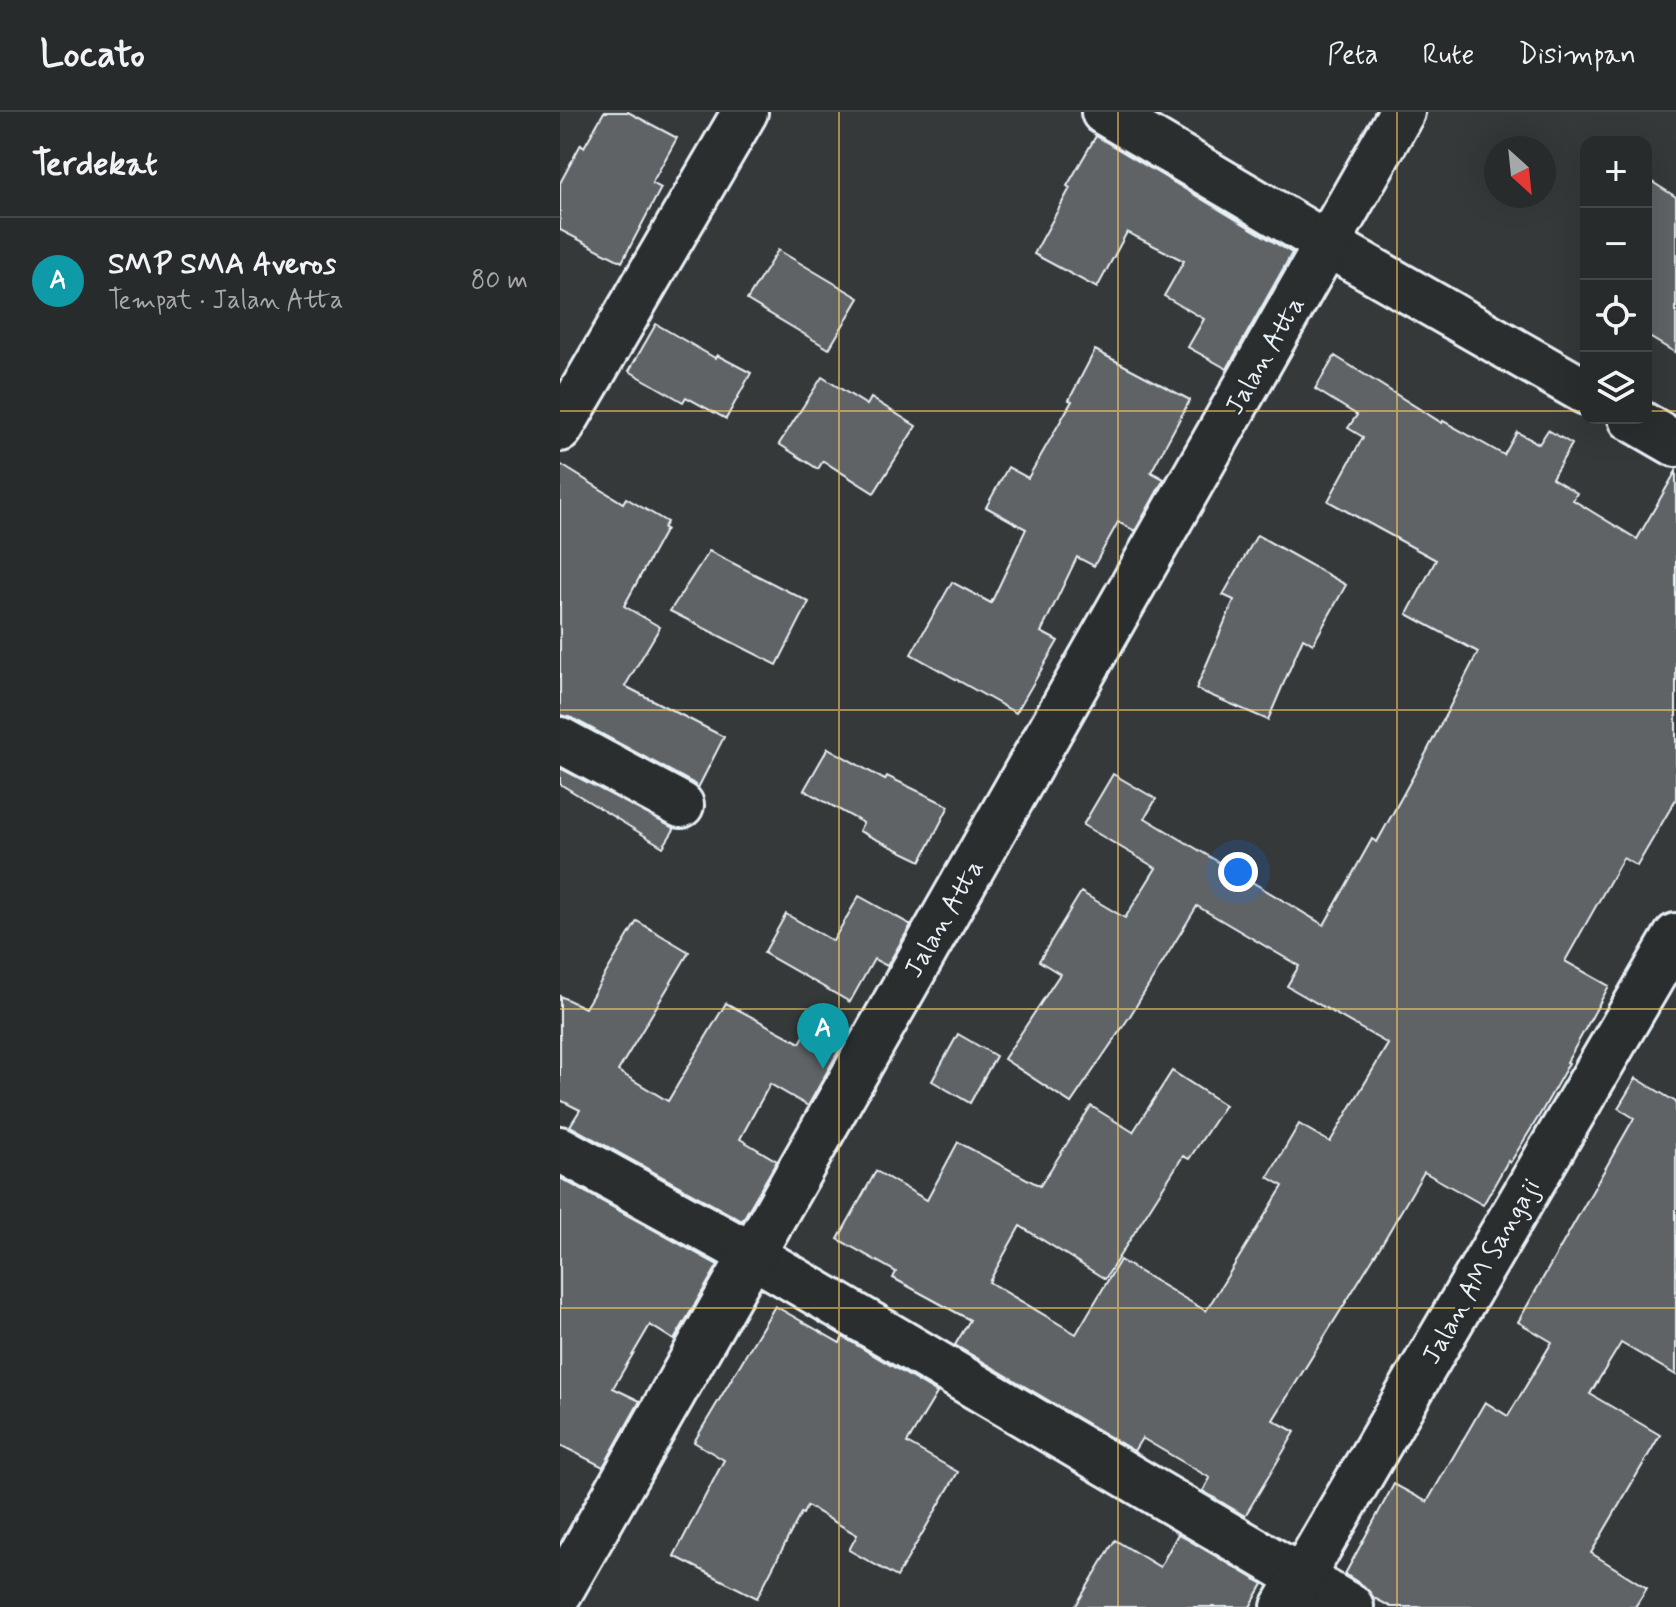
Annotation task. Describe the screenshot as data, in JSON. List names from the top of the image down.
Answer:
{
  "streets": {
    "main road": ["Jalan Atta", "Jalan AM Sangaji"]
  },
  "north": "bottom right",
  "page": {
    "header": "Locato",
    "nav": ["Peta", "Rute", "Disimpan"],
    "heading": "Terdekat",
    "map_buttons": ["+", "−"],
    "list": [
      {
        "mark": "A",
        "name": "SMP SMA Averos",
        "note": "Tempat · Jalan Atta",
        "value": "80 m"
      }
    ],
    "pins": "A"
  }
}
